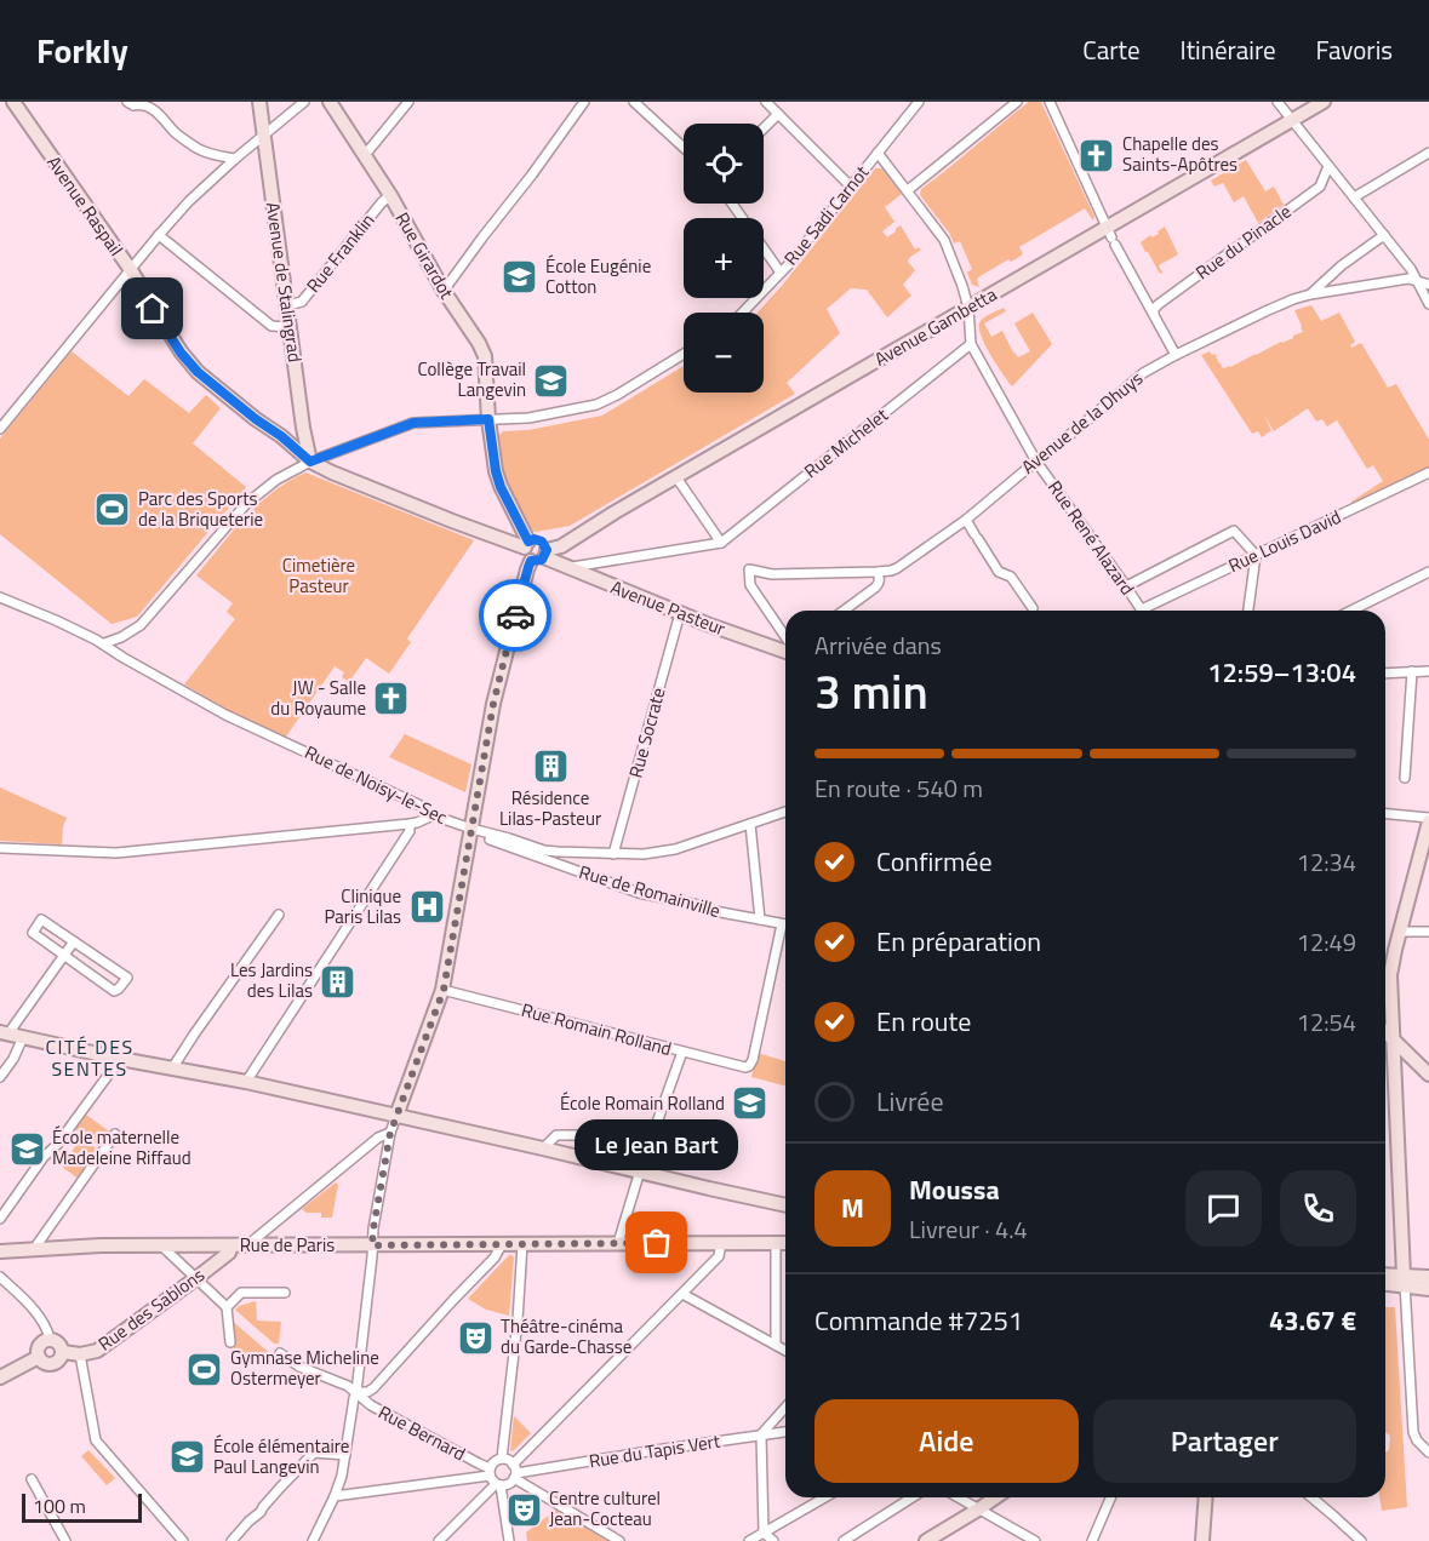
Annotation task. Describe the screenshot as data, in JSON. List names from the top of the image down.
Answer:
{
  "streets": {
    "main road": [
      "Avenue Raspail",
      "Rue Girardot",
      "Avenue de Stalingrad",
      "Avenue Gambetta",
      "Avenue Pasteur",
      "Rue de Paris",
      "Rue des Sablons"
    ],
    "street": [
      "Rue Sadi Carnot",
      "Rue du Pinacle",
      "Rue Franklin",
      "Avenue de la Dhuys",
      "Rue Michelet",
      "Rue René Alazard",
      "Rue Louis David",
      "Rue Socrate",
      "Rue de Noisy-le-Sec",
      "Rue de Romainville",
      "Rue Romain Rolland",
      "Rue Bernard",
      "Rue du Tapis Vert"
    ]
  },
  "crossings": [
    ["Avenue Raspail", "Avenue de Stalingrad"],
    ["Rue Sadi Carnot", "Rue René Alazard"],
    ["Rue Franklin", "Rue Girardot"],
    ["Rue Franklin", "Avenue de Stalingrad"],
    ["Rue Girardot", "Avenue Gambetta"],
    ["Rue Girardot", "Avenue Pasteur"],
    ["Avenue Gambetta", "Rue René Alazard"],
    ["Avenue Gambetta", "Avenue Pasteur"],
    ["Avenue de la Dhuys", "Rue René Alazard"],
    ["Rue Michelet", "Rue René Alazard"],
    ["Avenue Pasteur", "Rue Socrate"],
    ["Rue de Noisy-le-Sec", "Rue de Romainville"],
    ["Rue de Romainville", "Rue Romain Rolland"],
    ["Rue de Paris", "Rue des Sablons"]
  ],
  "districts": ["CITÉ DES SENTES"],
  "parks": ["Cimetière Pasteur"],
  "places": {
    "church": ["Chapelle des Saints-Apôtres", "JW - Salle du Royaume"],
    "school or university": [
      "École Eugénie Cotton",
      "Collège Travail Langevin",
      "École Romain Rolland",
      "École maternelle Madeleine Riffaud",
      "École élémentaire Paul Langevin"
    ],
    "sports": ["Parc des Sports de la Briqueterie", "Gymnase Micheline Ostermeyer"],
    "building": ["Résidence Lilas-Pasteur", "Les Jardins des Lilas"],
    "hospital": ["Clinique Paris Lilas"],
    "other": ["Le Jean Bart"],
    "theatre": ["Théâtre-cinéma du Garde-Chasse", "Centre culturel Jean-Cocteau"]
  },
  "scale_bar": "100 m",
  "page": {
    "header": "Forkly",
    "nav": ["Carte", "Itinéraire", "Favoris"],
    "map_buttons": ["+", "−"],
    "heading": ["3 min", "Arrivée dans", "12:59–13:04"],
    "panel": [
      "Moussa",
      "Livreur · 4.4",
      "Commande #7251",
      "43.67 €"
    ],
    "bar": "En route · 540 m",
    "list": [
      ["Confirmée", "12:34"],
      ["En préparation", "12:49"],
      ["En route", "12:54"],
      "Livrée"
    ],
    "bubble": "Le Jean Bart",
    "round": "M",
    "buttons": ["Aide", "Partager"],
    "scale": "100 m"
  }
}
